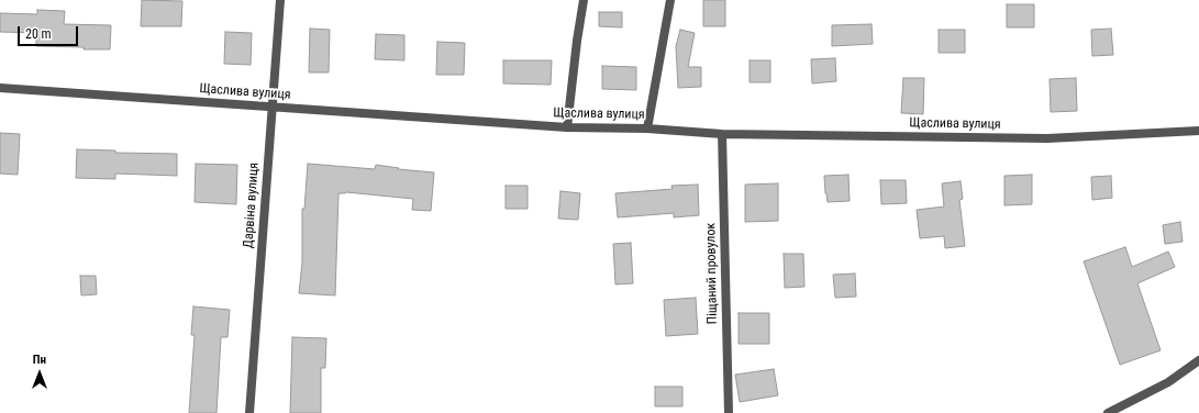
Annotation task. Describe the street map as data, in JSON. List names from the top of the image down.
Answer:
{
  "streets": {
    "street": ["Щаслива вулиця", "Дарвіна вулиця", "Піщаний провулок"]
  },
  "crossings": [
    ["Щаслива вулиця", "Дарвіна вулиця"],
    ["Щаслива вулиця", "Піщаний провулок"]
  ],
  "scale_bar": "20 m",
  "north": "top"
}
